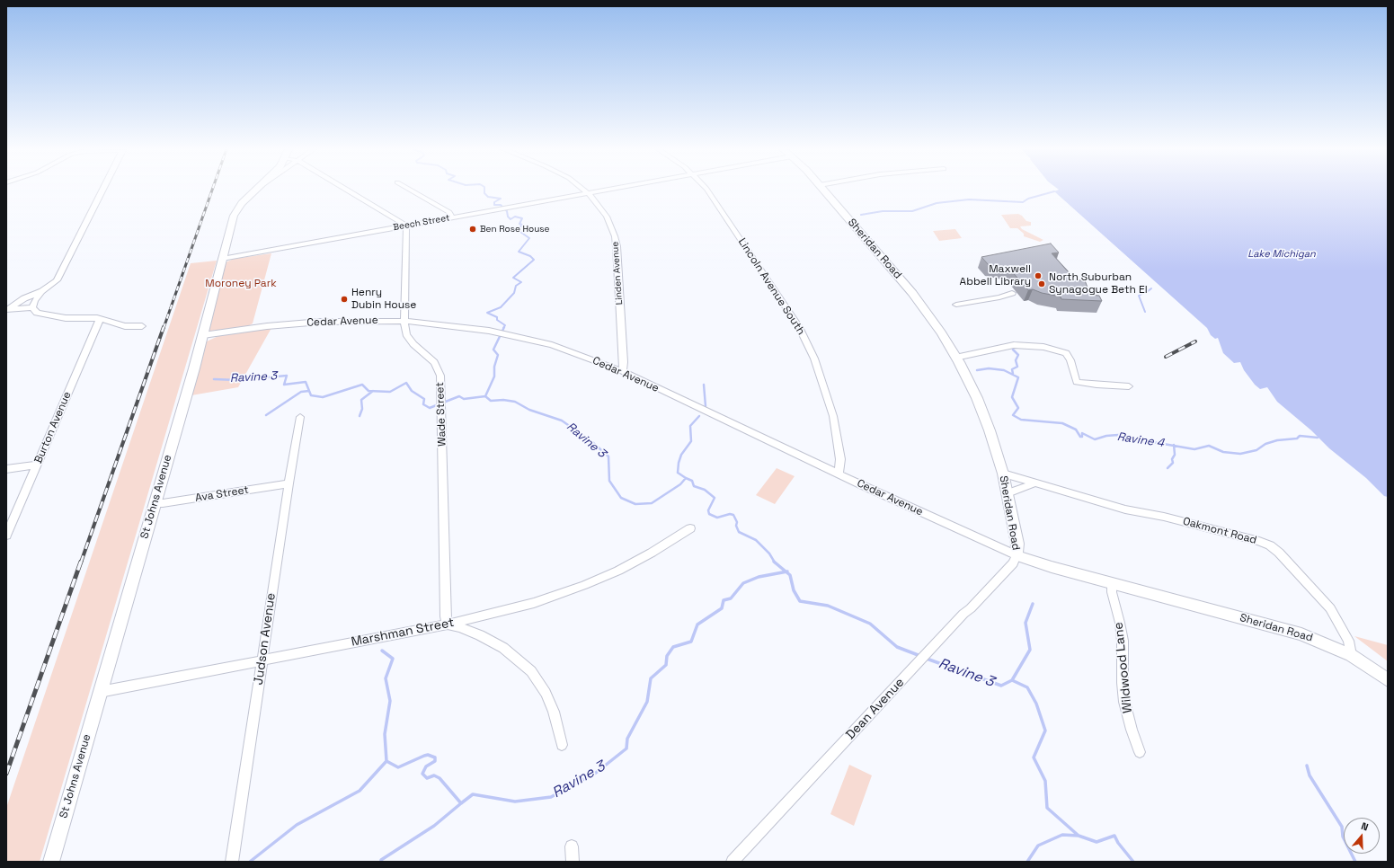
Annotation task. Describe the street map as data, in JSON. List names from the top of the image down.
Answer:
{
  "streets": {
    "street": [
      "Beech Street",
      "Sheridan Road",
      "Linden Avenue",
      "Lincoln Avenue South",
      "Cedar Avenue",
      "Wade Street",
      "Burton Avenue",
      "Ava Street",
      "St Johns Avenue",
      "Oakmont Road",
      "Marshman Street",
      "Judson Avenue",
      "Wildwood Lane",
      "Dean Avenue"
    ]
  },
  "crossings": [
    ["Beech Street", "Linden Avenue"],
    ["Beech Street", "Wade Street"],
    ["Beech Street", "St Johns Avenue"],
    ["Sheridan Road", "Cedar Avenue"],
    ["Sheridan Road", "Oakmont Road"],
    ["Sheridan Road", "Wildwood Lane"],
    ["Sheridan Road", "Dean Avenue"],
    ["Linden Avenue", "Cedar Avenue"],
    ["Lincoln Avenue South", "Cedar Avenue"],
    ["Cedar Avenue", "Wade Street"],
    ["Cedar Avenue", "St Johns Avenue"],
    ["Cedar Avenue", "Dean Avenue"],
    ["Wade Street", "Marshman Street"],
    ["Ava Street", "St Johns Avenue"],
    ["Ava Street", "Judson Avenue"],
    ["St Johns Avenue", "Marshman Street"],
    ["Marshman Street", "Judson Avenue"]
  ],
  "water": ["Lake Michigan", "Ravine 3", "Ravine 4"],
  "parks": ["Moroney Park"],
  "places": [
    "Ben Rose House",
    "Maxwell Abbell Library",
    "North Suburban Synagogue Beth El",
    "Henry Dubin House"
  ],
  "north": "top"
}
